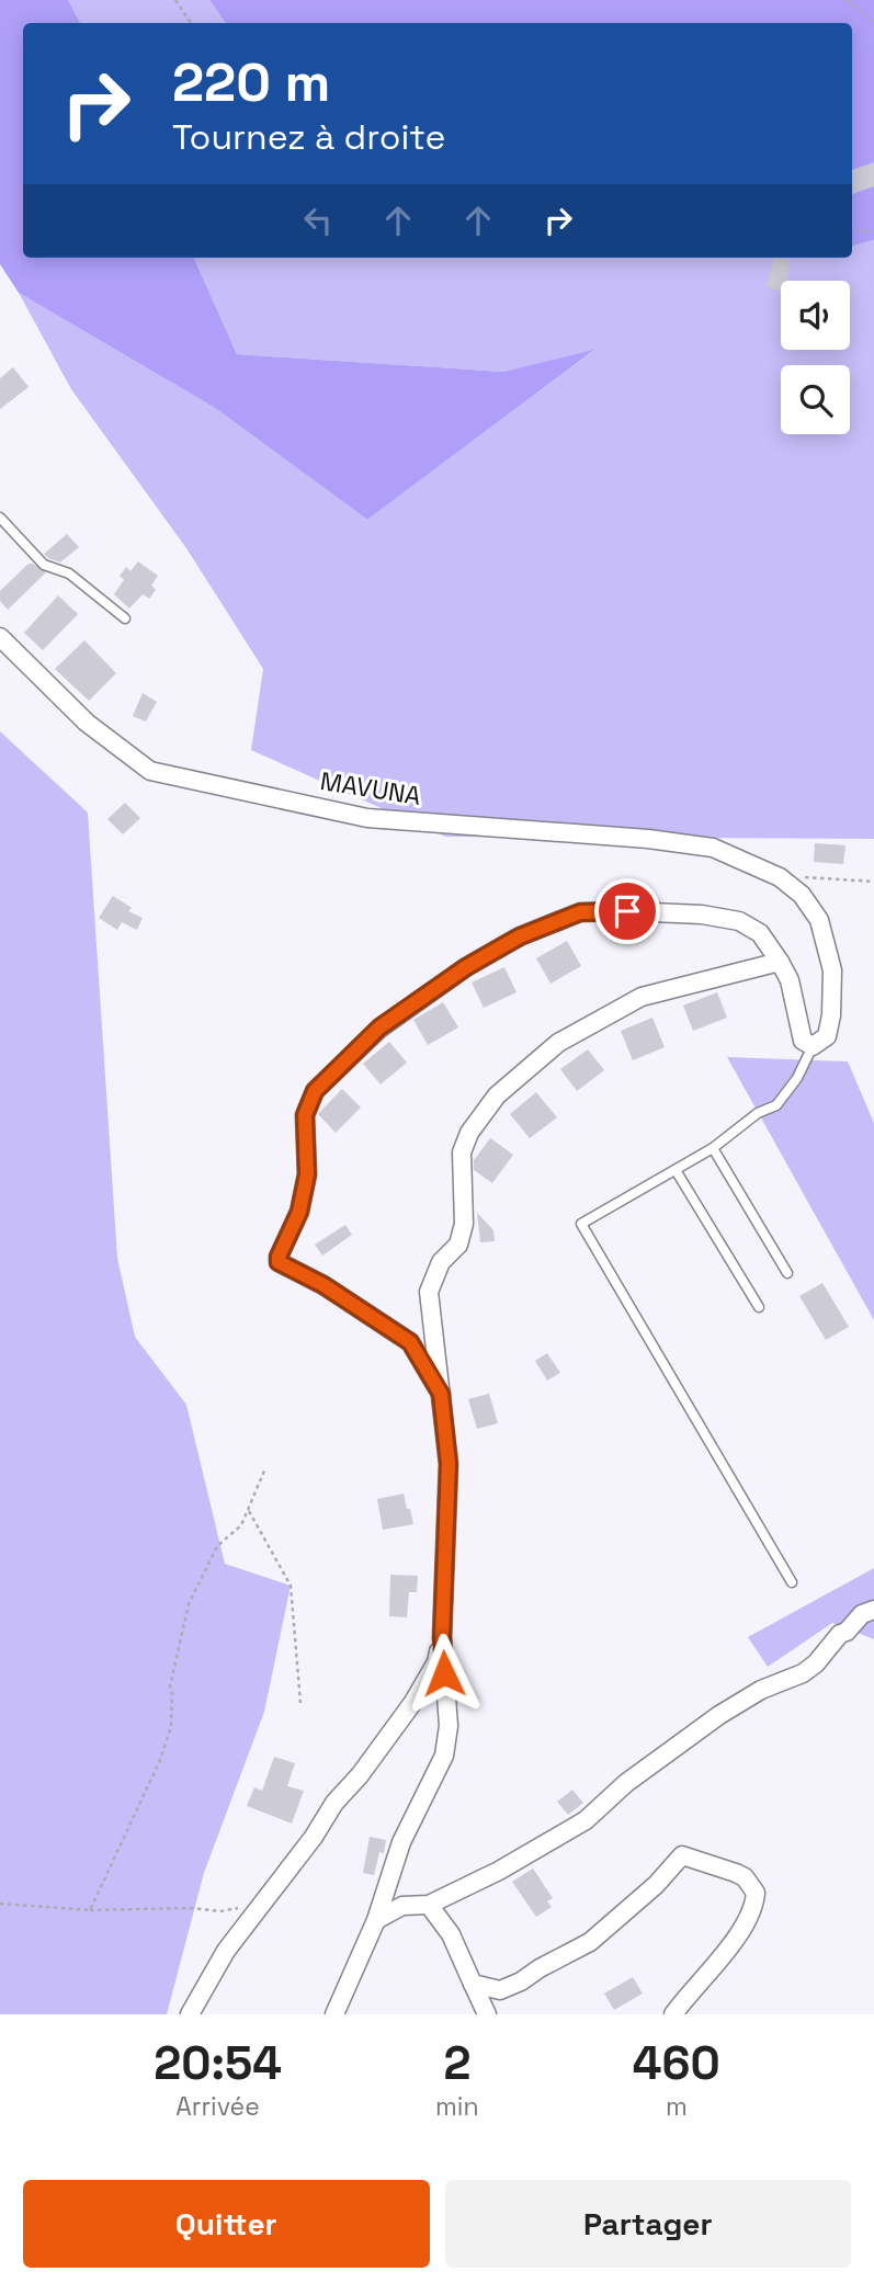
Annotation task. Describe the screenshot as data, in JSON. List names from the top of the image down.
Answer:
{
  "streets": {
    "street": ["MAVUNA"]
  },
  "page": {
    "turn": ["220 m", "Tournez à droite"],
    "eta": [
      "20:54",
      "Arrivée",
      "2",
      "min",
      "460",
      "m"
    ],
    "buttons": ["Quitter", "Partager"]
  }
}
